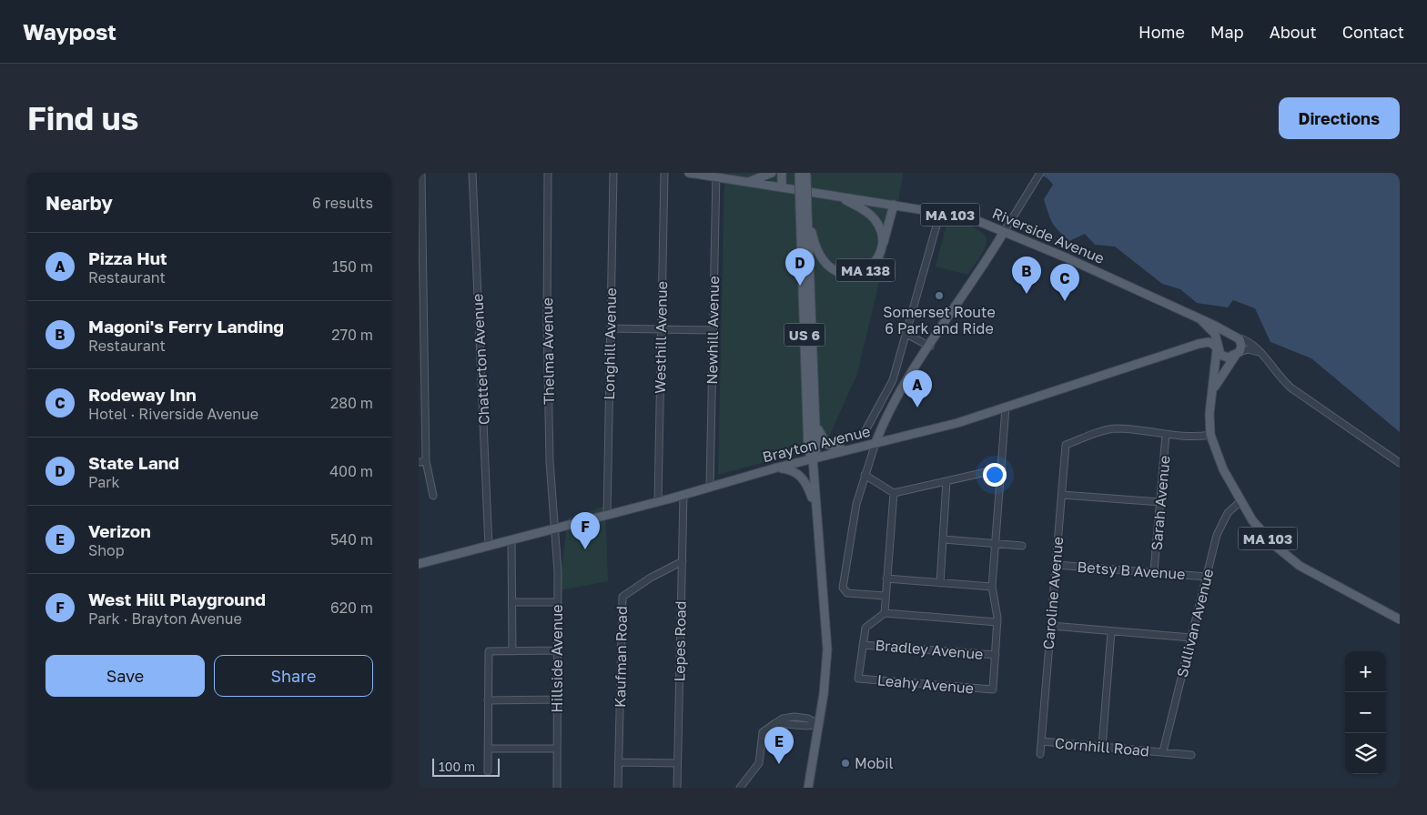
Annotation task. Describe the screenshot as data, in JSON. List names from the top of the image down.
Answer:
{
  "streets": {
    "main road": [
      "MA 103",
      "Riverside Avenue",
      "MA 138",
      "US 6",
      "Brayton Avenue"
    ],
    "street": [
      "Newhill Avenue",
      "Westhill Avenue",
      "Longhill Avenue",
      "Thelma Avenue",
      "Chatterton Avenue",
      "Sarah Avenue",
      "Betsy B Avenue",
      "Caroline Avenue",
      "Sullivan Avenue",
      "Lepes Road",
      "Bradley Avenue",
      "Kaufman Road",
      "Hillside Avenue",
      "Leahy Avenue",
      "Cornhill Road"
    ]
  },
  "crossings": [
    ["MA 103", "Riverside Avenue"],
    ["MA 103", "Brayton Avenue"],
    ["MA 103", "Sullivan Avenue"],
    ["Riverside Avenue", "MA 138"],
    ["Riverside Avenue", "Newhill Avenue"],
    ["Riverside Avenue", "Brayton Avenue"],
    ["MA 138", "US 6"],
    ["Newhill Avenue", "Brayton Avenue"],
    ["US 6", "Brayton Avenue"],
    ["Westhill Avenue", "Brayton Avenue"],
    ["Longhill Avenue", "Brayton Avenue"],
    ["Thelma Avenue", "Brayton Avenue"],
    ["Thelma Avenue", "Hillside Avenue"],
    ["Chatterton Avenue", "Brayton Avenue"],
    ["Brayton Avenue", "Lepes Road"],
    ["Brayton Avenue", "Hillside Avenue"],
    ["Sarah Avenue", "Betsy B Avenue"],
    ["Sarah Avenue", "Caroline Avenue"],
    ["Betsy B Avenue", "Caroline Avenue"],
    ["Betsy B Avenue", "Sullivan Avenue"],
    ["Caroline Avenue", "Cornhill Road"],
    ["Sullivan Avenue", "Cornhill Road"],
    ["Lepes Road", "Kaufman Road"],
    ["Bradley Avenue", "Leahy Avenue"]
  ],
  "places": ["Somerset Route 6 Park and Ride", "Mobil"],
  "scale_bar": "100 m",
  "page": {
    "header": "Waypost",
    "nav": [
      "Home",
      "Map",
      "About",
      "Contact"
    ],
    "buttons": [
      "Directions",
      ["Save", "Share"]
    ],
    "title": "Find us",
    "heading": ["Nearby", "6 results"],
    "list": [
      {
        "mark": "A",
        "name": "Pizza Hut",
        "note": "Restaurant",
        "value": "150 m"
      },
      {
        "mark": "B",
        "name": "Magoni's Ferry Landing",
        "note": "Restaurant",
        "value": "270 m"
      },
      {
        "mark": "C",
        "name": "Rodeway Inn",
        "note": "Hotel · Riverside Avenue",
        "value": "280 m"
      },
      {
        "mark": "D",
        "name": "State Land",
        "note": "Park",
        "value": "400 m"
      },
      {
        "mark": "E",
        "name": "Verizon",
        "note": "Shop",
        "value": "540 m"
      },
      {
        "mark": "F",
        "name": "West Hill Playground",
        "note": "Park · Brayton Avenue",
        "value": "620 m"
      }
    ],
    "pins": [
      "D",
      "B",
      "C",
      "A",
      "F",
      "E"
    ],
    "map_buttons": ["+", "−"],
    "scale": "100 m"
  }
}
